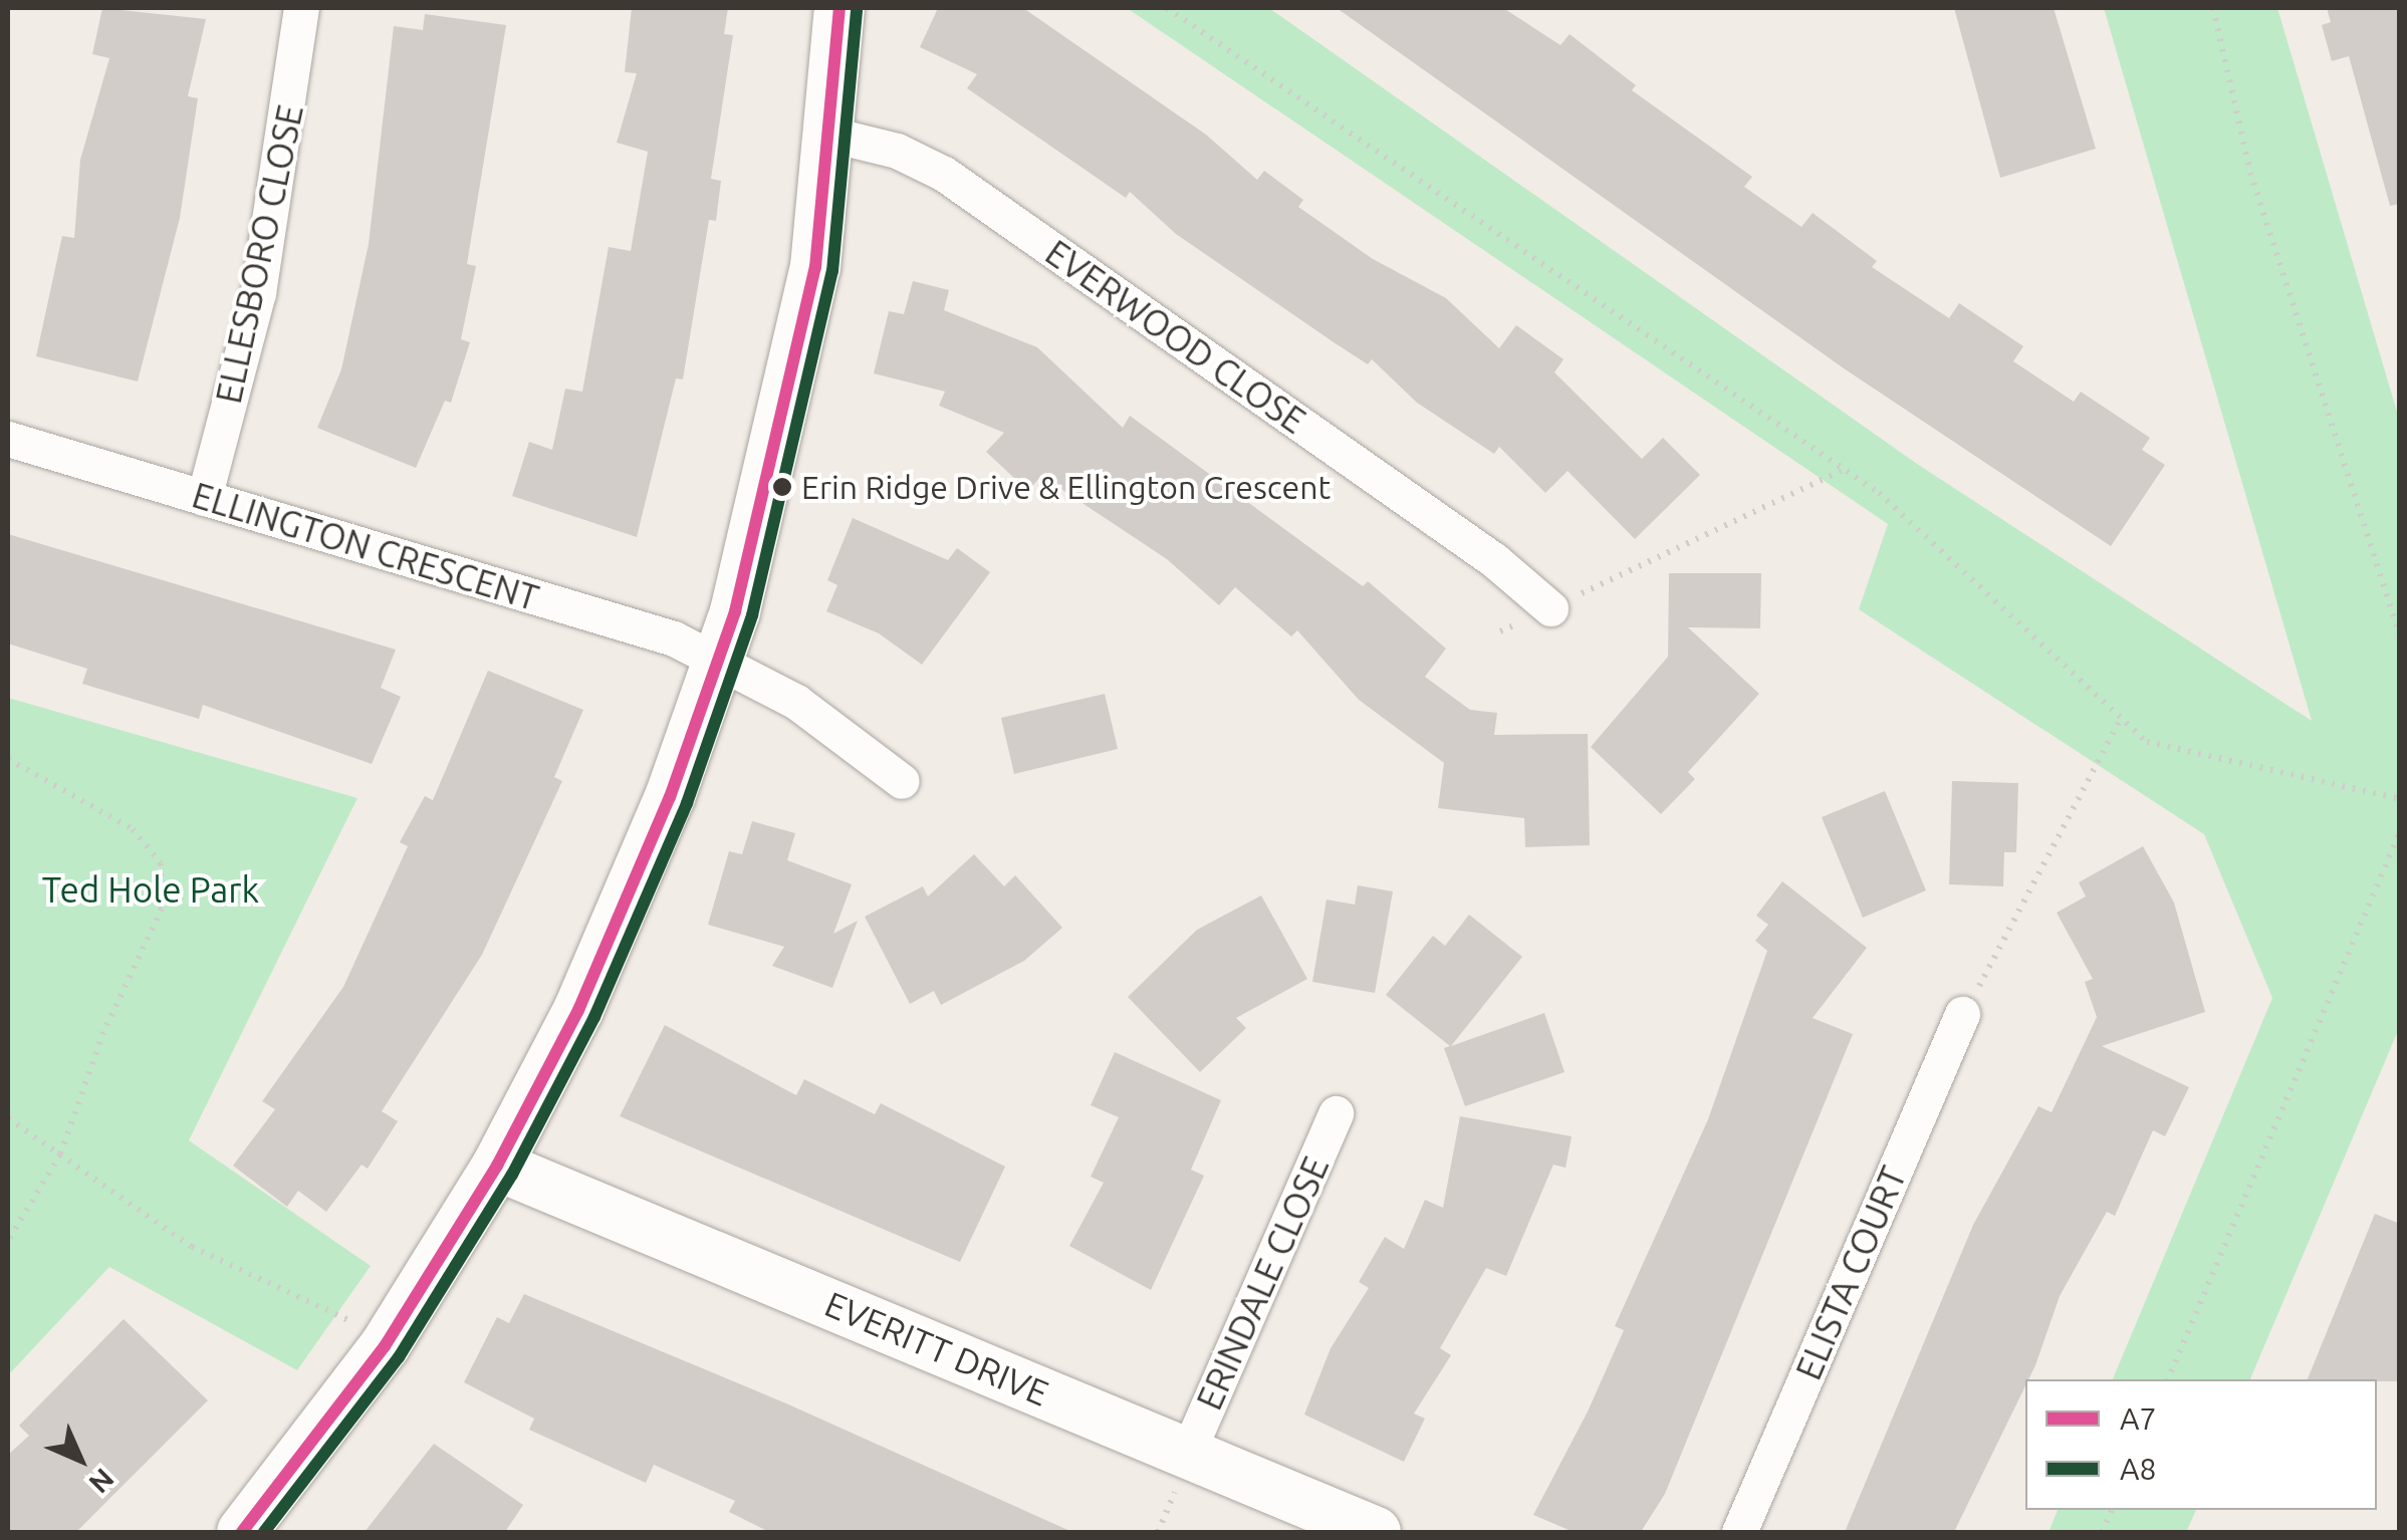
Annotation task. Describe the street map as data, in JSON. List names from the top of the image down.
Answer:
{
  "streets": {
    "street": [
      "ELLESBORO CLOSE",
      "EVERWOOD CLOSE",
      "ELLINGTON CRESCENT",
      "ELISTA COURT",
      "ERINDALE CLOSE",
      "EVERITT DRIVE"
    ]
  },
  "crossings": [
    ["ELLESBORO CLOSE", "ELLINGTON CRESCENT"],
    ["ERINDALE CLOSE", "EVERITT DRIVE"]
  ],
  "parks": ["Ted Hole Park"],
  "places": ["Erin Ridge Drive & Ellington Crescent"],
  "lines": ["transit line A7", "transit line A8"],
  "legend": ["A7", "A8"],
  "north": "bottom right"
}
